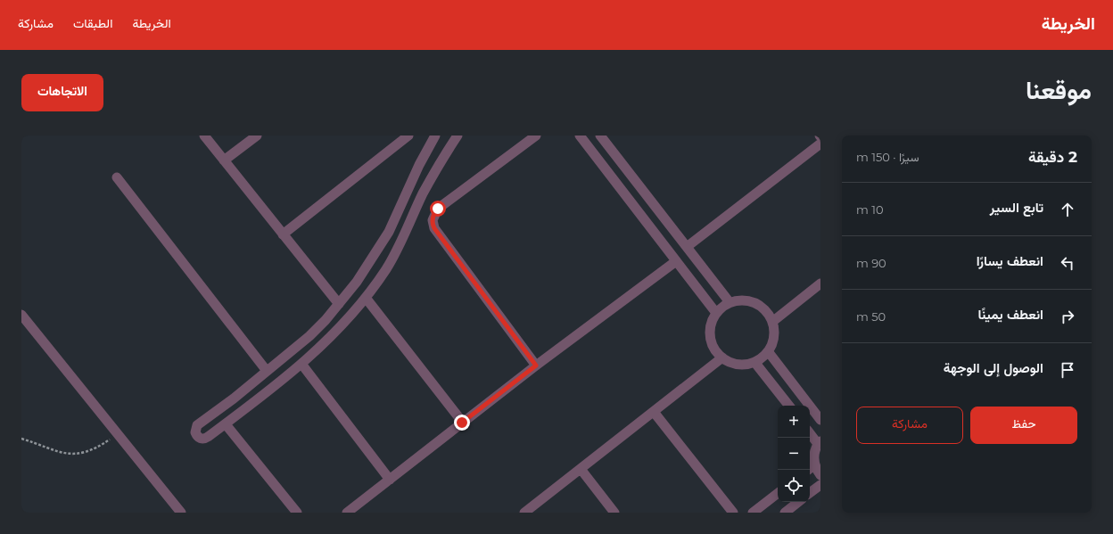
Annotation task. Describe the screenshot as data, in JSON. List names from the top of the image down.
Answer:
{
  "page": {
    "header": "الخريطة",
    "nav": ["الخريطة", "الطبقات", "مشاركة"],
    "title": "موقعنا",
    "buttons": [
      "الاتجاهات",
      ["حفظ", "مشاركة"]
    ],
    "heading": ["2 دقيقة", "سيرًا · 150 m"],
    "list": [
      ["تابع السير", "10 m"],
      ["انعطف يسارًا", "90 m"],
      ["انعطف يمينًا", "50 m"],
      "الوصول إلى الوجهة"
    ],
    "map_buttons": ["+", "−"]
  }
}
